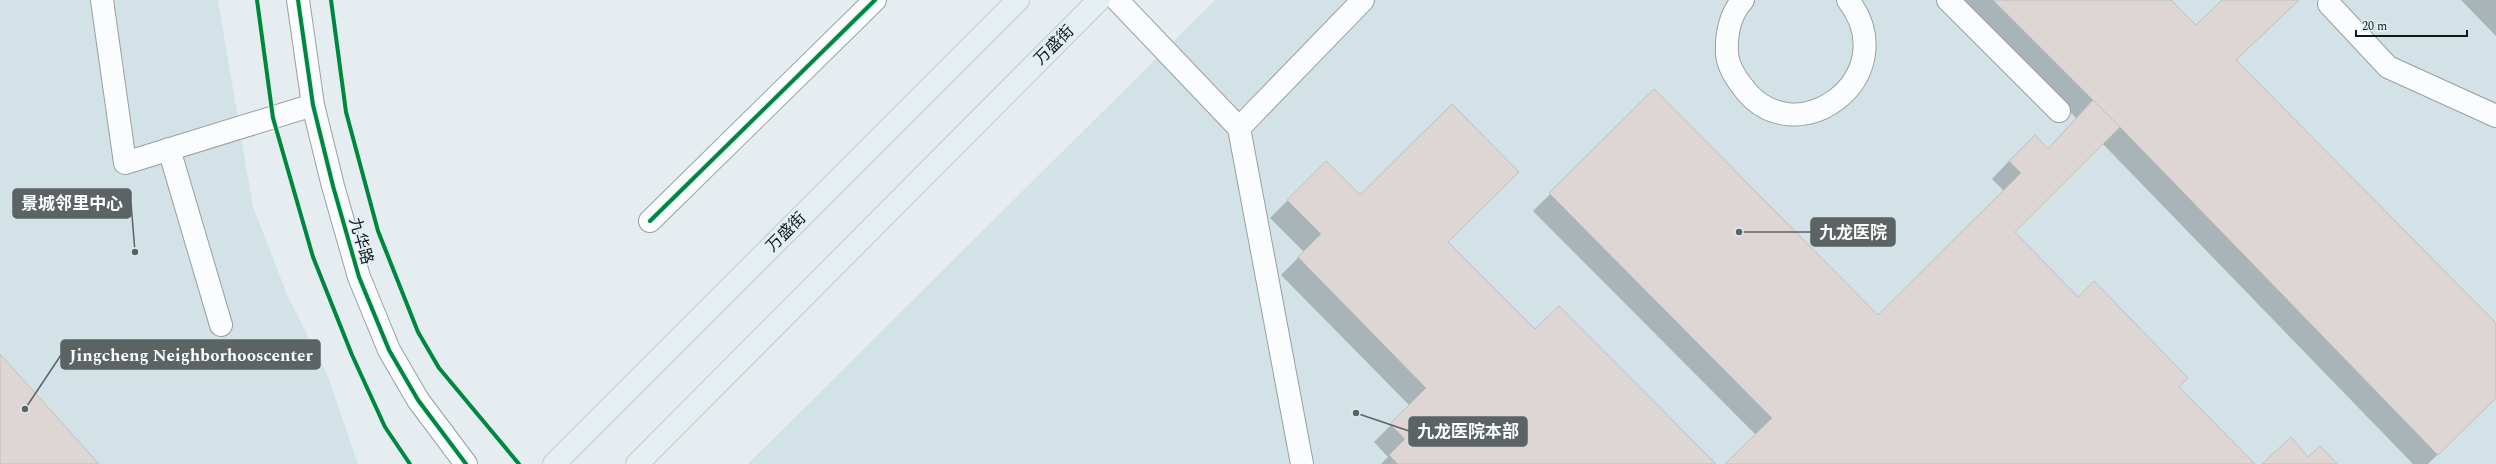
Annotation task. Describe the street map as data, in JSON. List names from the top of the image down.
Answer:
{
  "streets": {
    "main road": ["万盛街"],
    "street": ["九华路"]
  },
  "places": [
    "九龙医院",
    "景城邻里中心",
    "Jingcheng Neighborhooscenter",
    "九龙医院本部"
  ],
  "scale_bar": "20 m"
}
